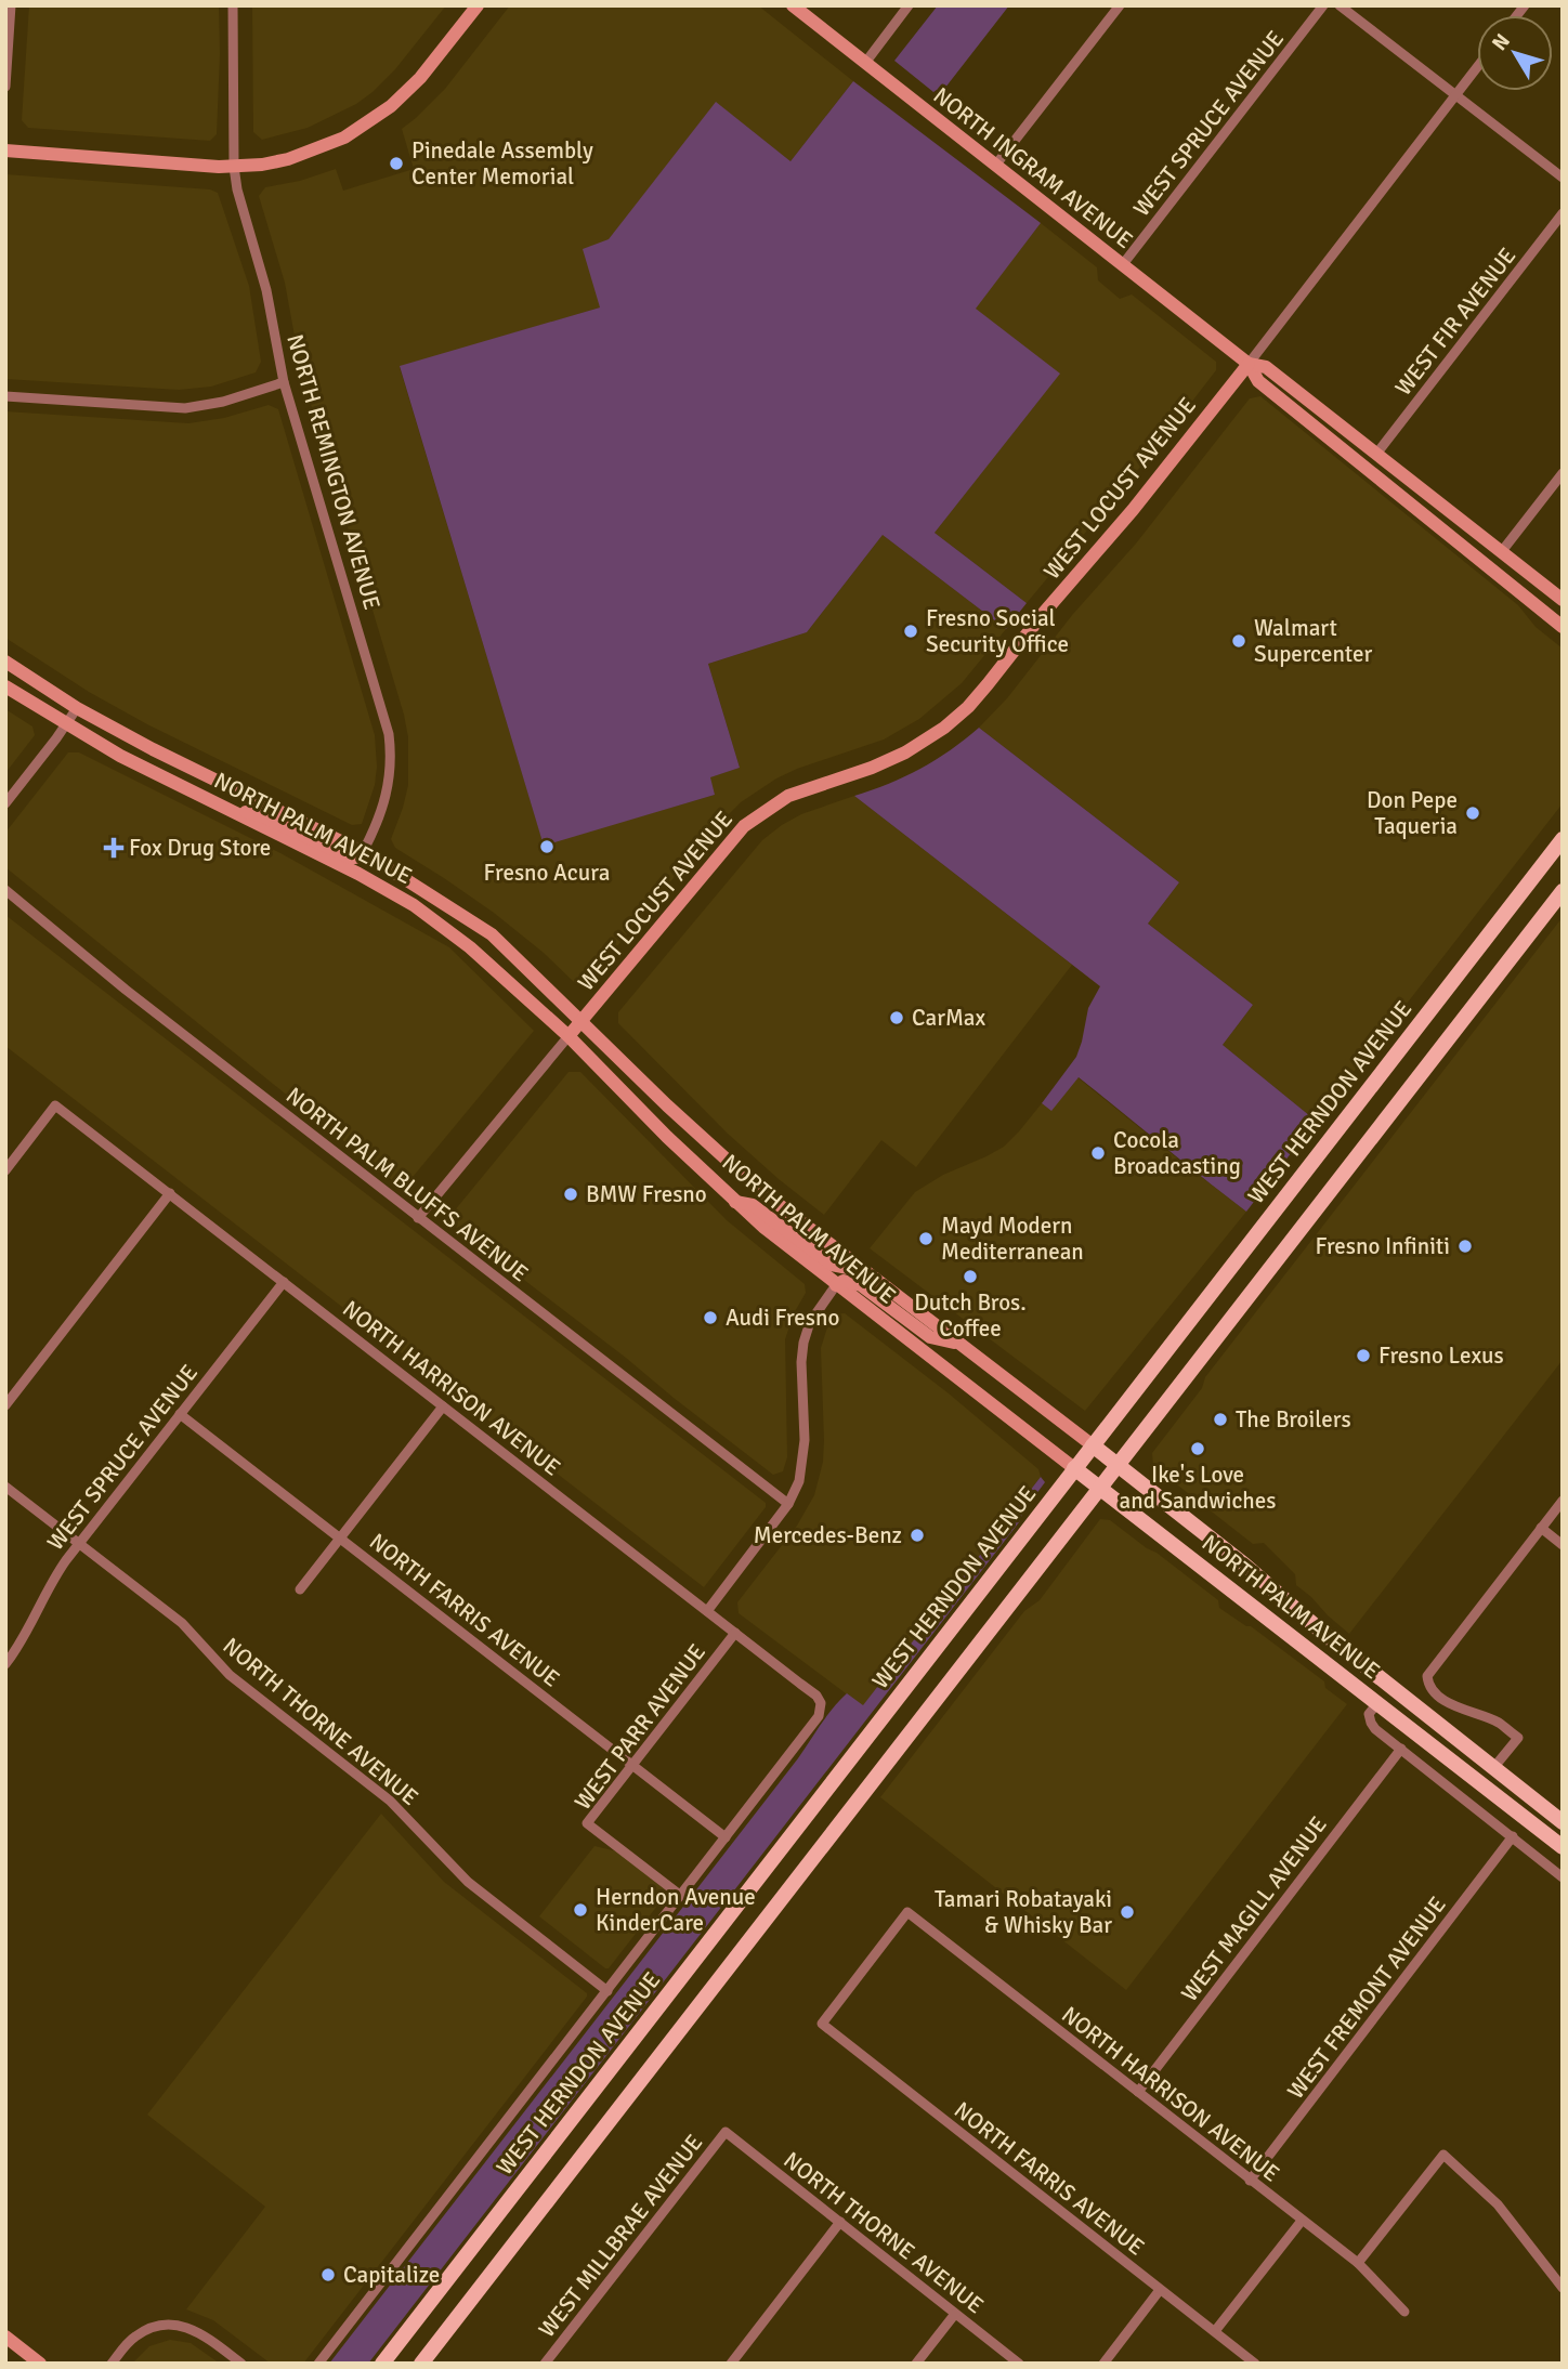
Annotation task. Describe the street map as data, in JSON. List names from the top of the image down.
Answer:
{
  "streets": {
    "main road": [
      "NORTH INGRAM AVENUE",
      "WEST LOCUST AVENUE",
      "NORTH PALM AVENUE",
      "WEST HERNDON AVENUE"
    ],
    "street": [
      "WEST SPRUCE AVENUE",
      "WEST FIR AVENUE",
      "NORTH REMINGTON AVENUE",
      "NORTH PALM BLUFFS AVENUE",
      "NORTH HARRISON AVENUE",
      "NORTH FARRIS AVENUE",
      "NORTH THORNE AVENUE",
      "WEST PARR AVENUE",
      "WEST MAGILL AVENUE",
      "WEST FREMONT AVENUE",
      "WEST MILLBRAE AVENUE"
    ]
  },
  "crossings": [
    ["WEST SPRUCE AVENUE", "NORTH INGRAM AVENUE"],
    ["WEST SPRUCE AVENUE", "NORTH HARRISON AVENUE"],
    ["WEST SPRUCE AVENUE", "NORTH FARRIS AVENUE"],
    ["WEST SPRUCE AVENUE", "NORTH THORNE AVENUE"],
    ["NORTH INGRAM AVENUE", "WEST FIR AVENUE"],
    ["NORTH INGRAM AVENUE", "WEST LOCUST AVENUE"],
    ["NORTH REMINGTON AVENUE", "NORTH PALM AVENUE"],
    ["WEST LOCUST AVENUE", "NORTH PALM AVENUE"],
    ["WEST LOCUST AVENUE", "NORTH PALM BLUFFS AVENUE"],
    ["NORTH PALM AVENUE", "WEST HERNDON AVENUE"],
    ["NORTH PALM AVENUE", "WEST PARR AVENUE"],
    ["WEST HERNDON AVENUE", "NORTH HARRISON AVENUE"],
    ["WEST HERNDON AVENUE", "NORTH FARRIS AVENUE"],
    ["WEST HERNDON AVENUE", "NORTH THORNE AVENUE"],
    ["WEST HERNDON AVENUE", "WEST PARR AVENUE"],
    ["NORTH PALM BLUFFS AVENUE", "WEST PARR AVENUE"],
    ["NORTH HARRISON AVENUE", "NORTH FARRIS AVENUE"],
    ["NORTH HARRISON AVENUE", "WEST PARR AVENUE"],
    ["NORTH HARRISON AVENUE", "WEST MAGILL AVENUE"],
    ["NORTH HARRISON AVENUE", "WEST FREMONT AVENUE"],
    ["NORTH FARRIS AVENUE", "WEST PARR AVENUE"],
    ["NORTH THORNE AVENUE", "WEST MILLBRAE AVENUE"]
  ],
  "places": {
    "other": [
      "Pinedale Assembly Center Memorial",
      "Fresno Social Security Office",
      "Walmart Supercenter",
      "Don Pepe Taqueria",
      "Fresno Acura",
      "CarMax",
      "Cocola Broadcasting",
      "BMW Fresno",
      "Mayd Modern Mediterranean",
      "Fresno Infiniti",
      "Dutch Bros. Coffee",
      "Audi Fresno",
      "Fresno Lexus",
      "The Broilers",
      "Ike's Love and Sandwiches",
      "Mercedes-Benz",
      "Herndon Avenue KinderCare",
      "Tamari Robatayaki & Whisky Bar",
      "Capitalize"
    ],
    "health": ["Fox Drug Store"]
  },
  "north": "top left"
}
